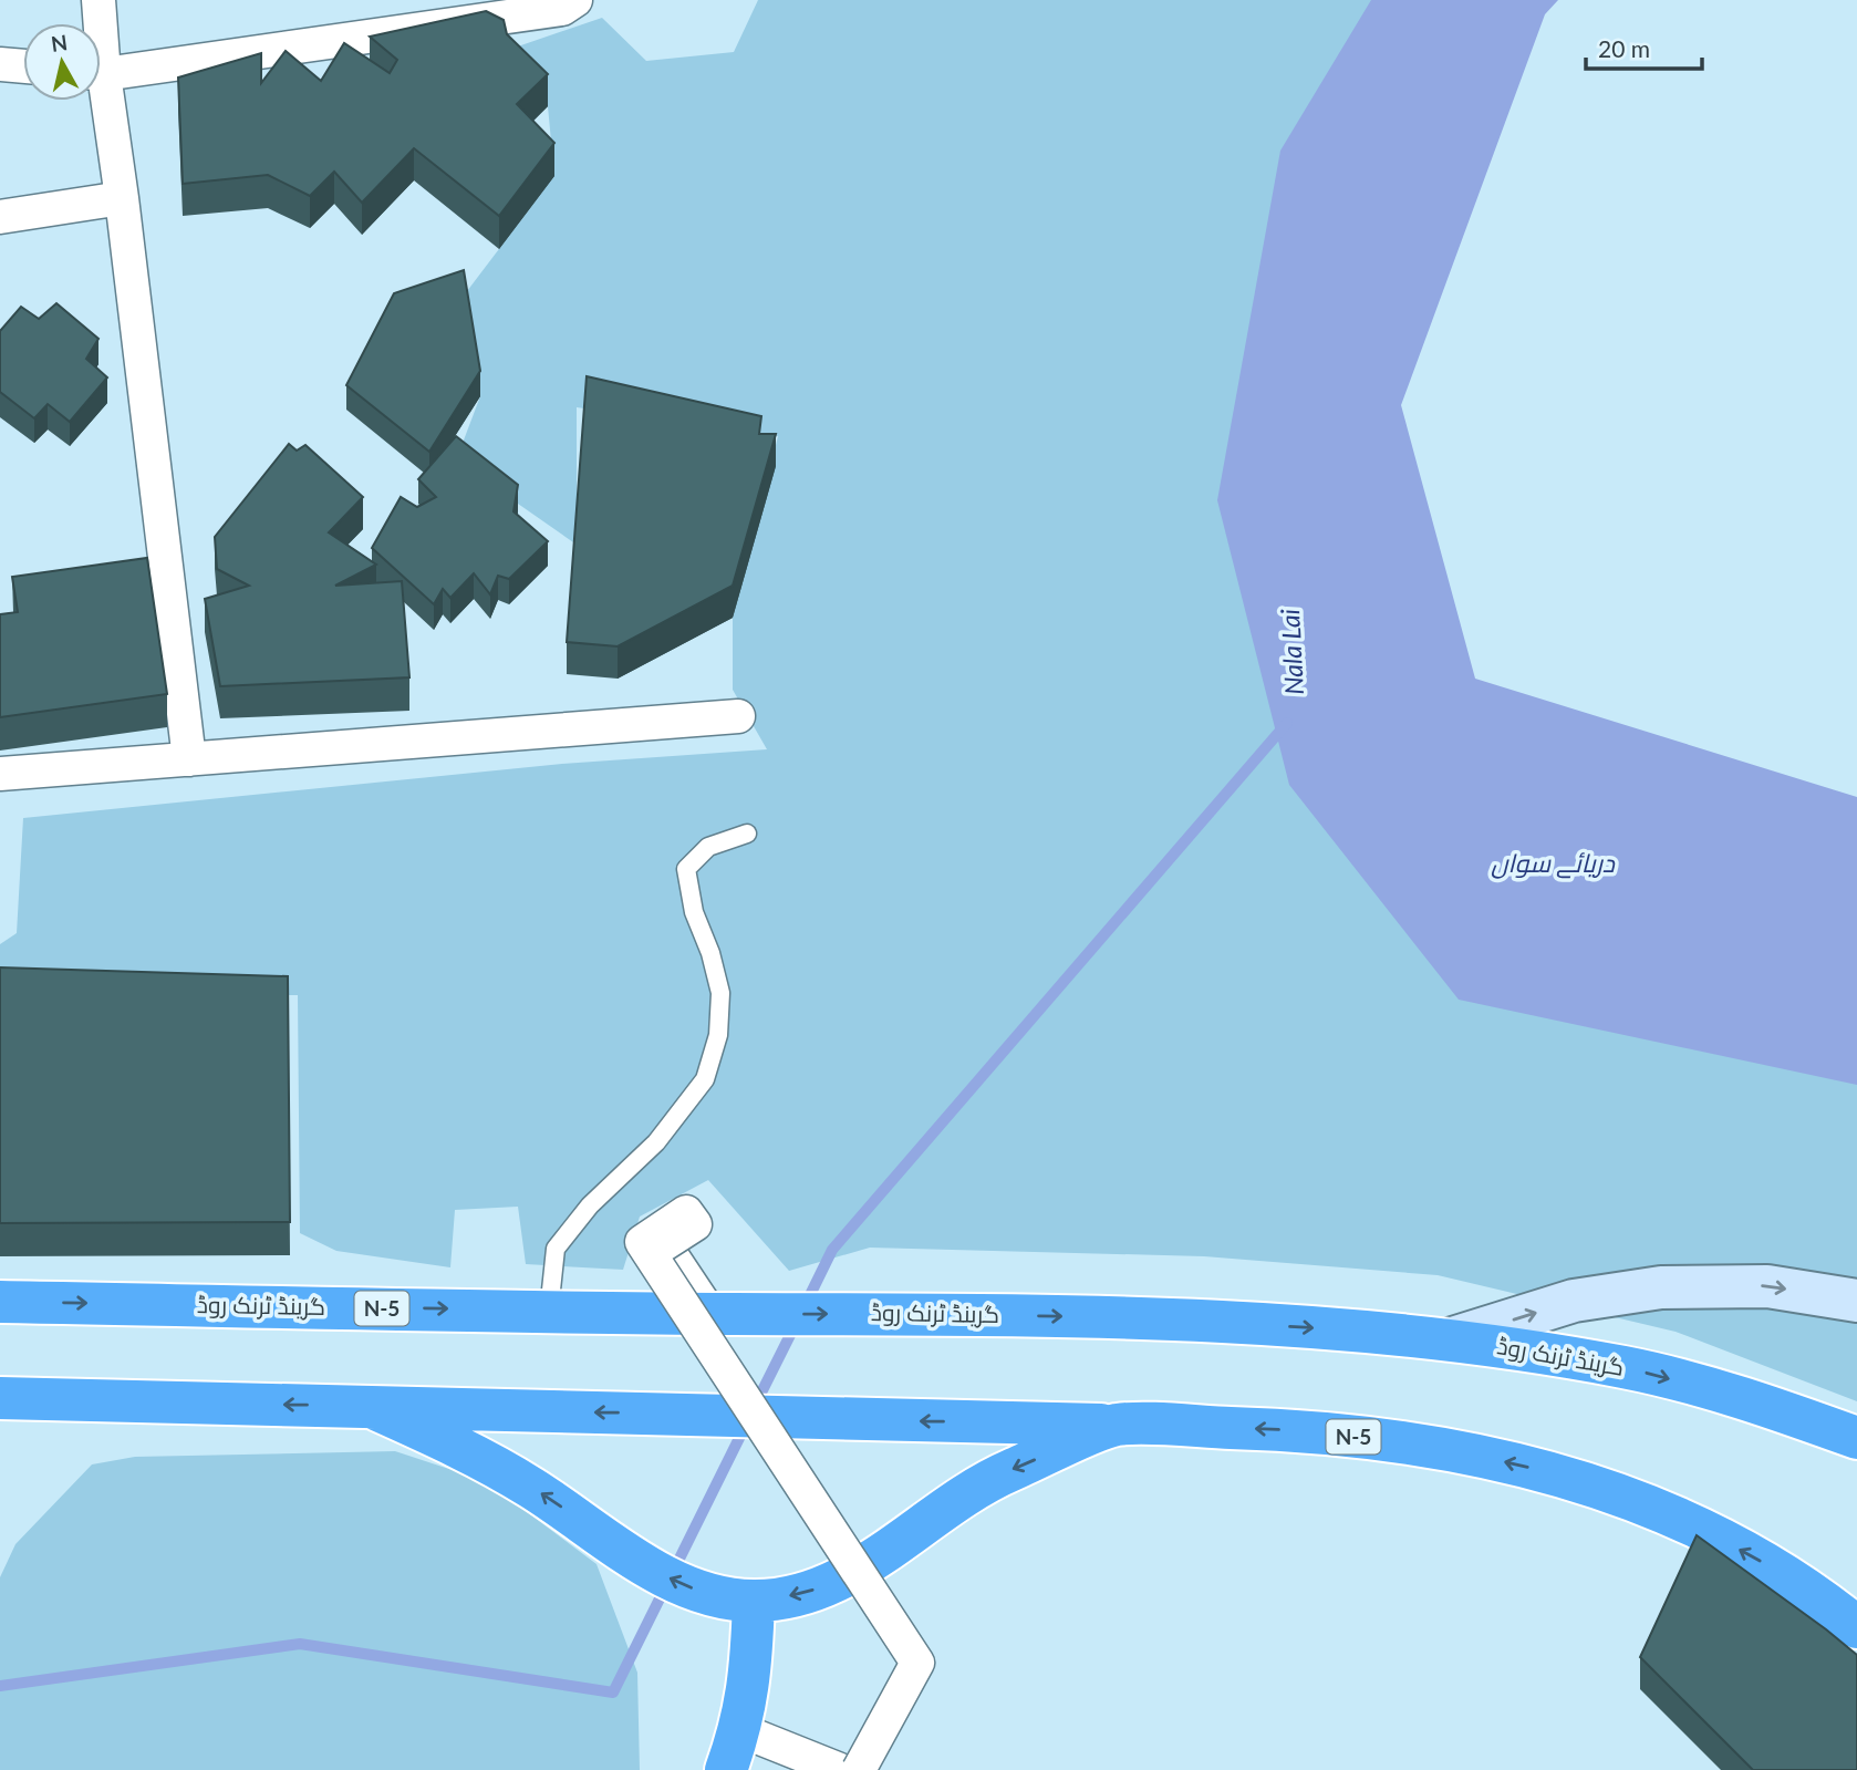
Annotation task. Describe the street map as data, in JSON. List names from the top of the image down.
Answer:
{
  "streets": {
    "highway": ["گرینڈ ٹرنک روڈ", "N-5"]
  },
  "water": ["Nala Lai", "دریائے سواں"],
  "scale_bar": "20 m",
  "north": "top"
}
